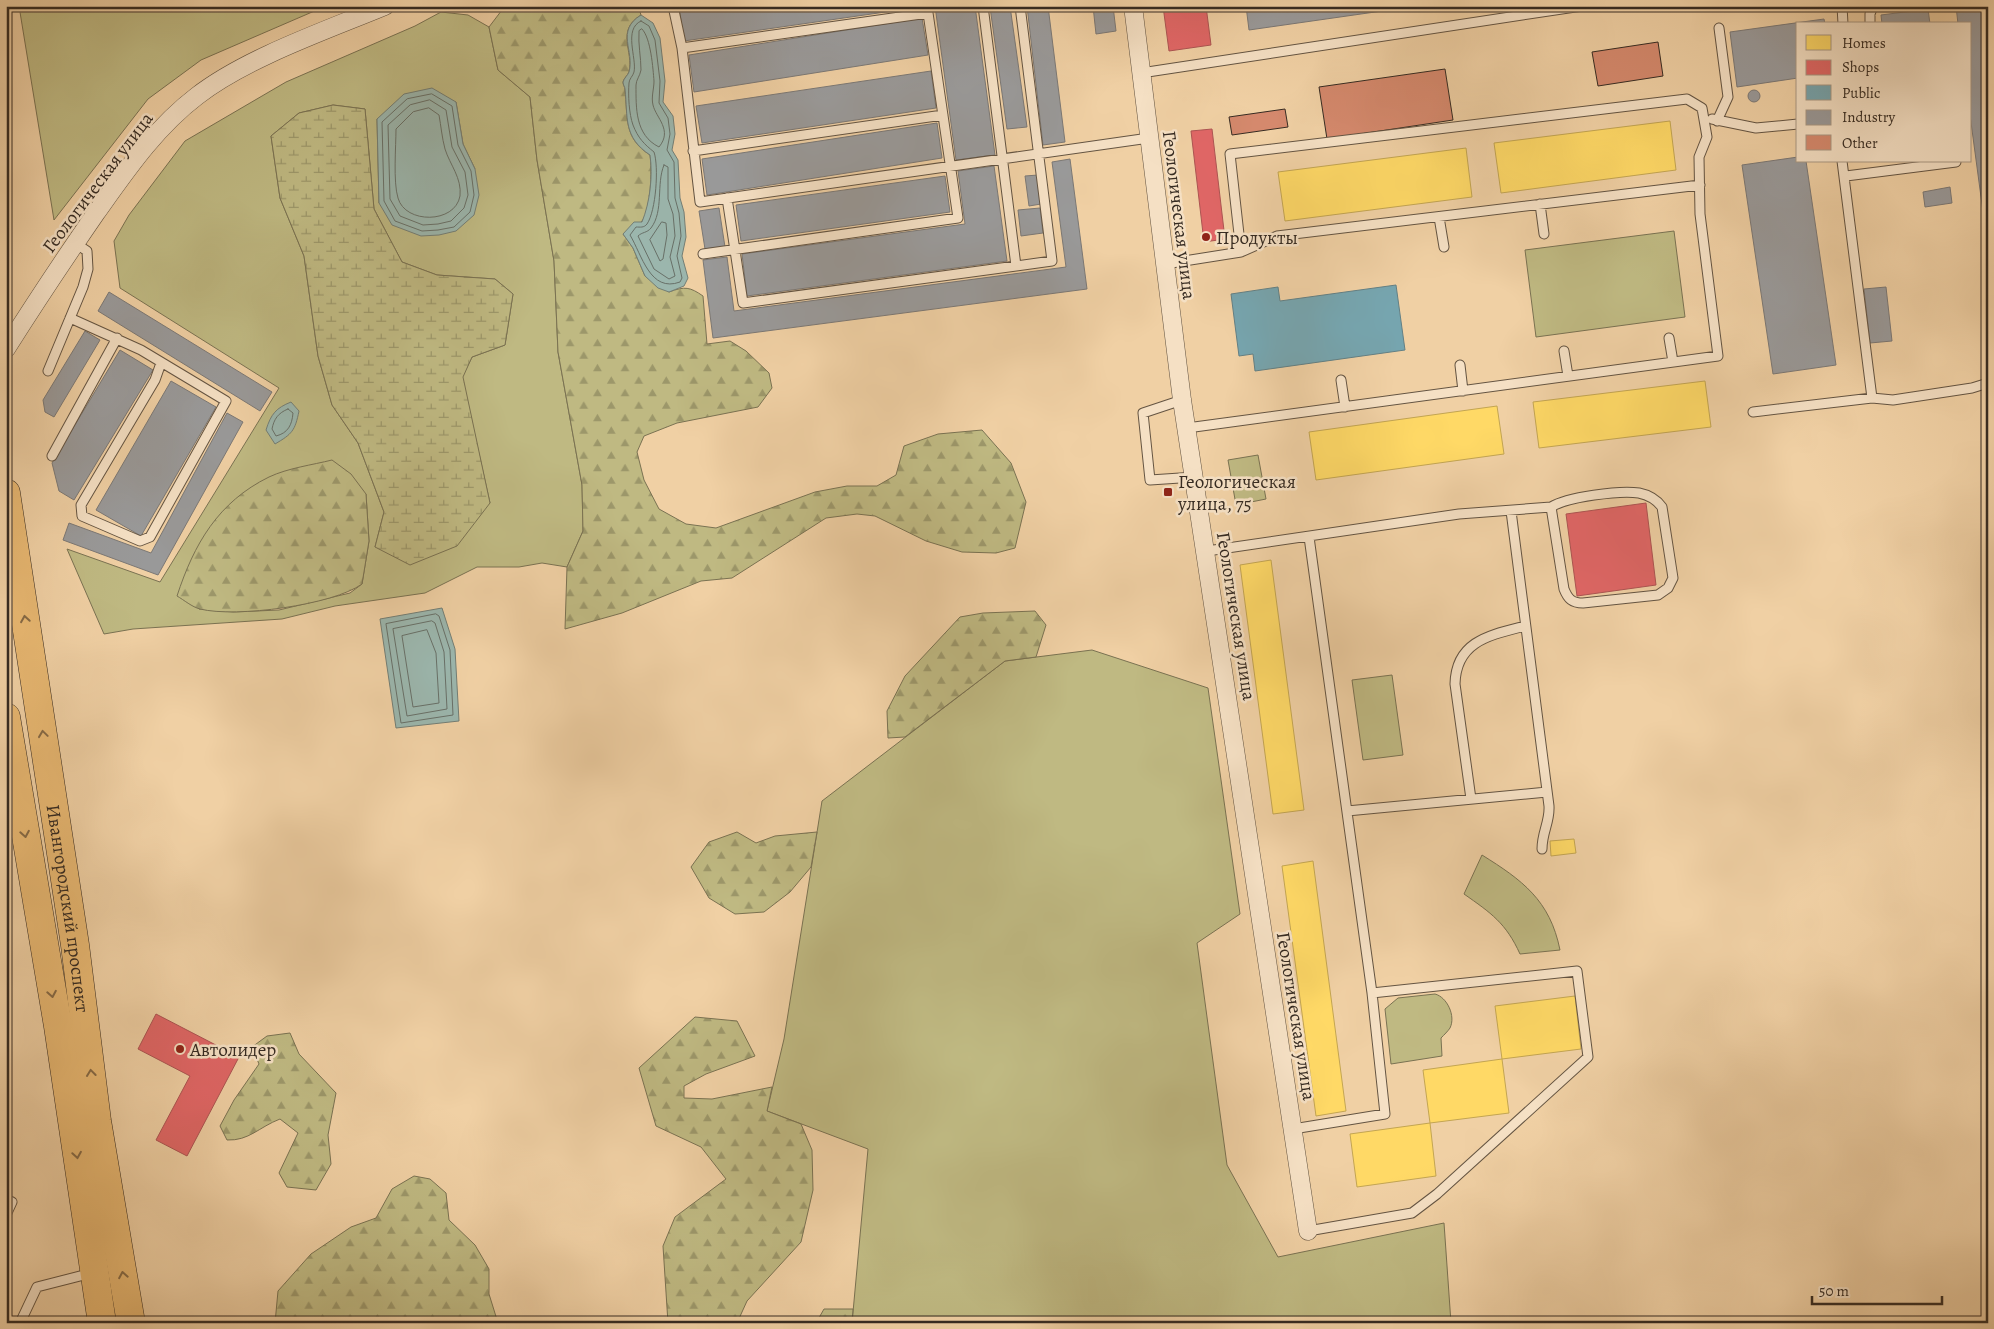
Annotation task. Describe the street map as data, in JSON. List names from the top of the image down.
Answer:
{
  "streets": {
    "highway": ["Ивангородский проспект"],
    "street": ["Геологическая улица"]
  },
  "places": {
    "other": ["Продукты", "Автолидер"],
    "transit": ["Геологическая улица, 75"]
  },
  "legend": [
    "Homes",
    "Shops",
    "Public",
    "Industry",
    "Other"
  ],
  "scale_bar": "50 m"
}
